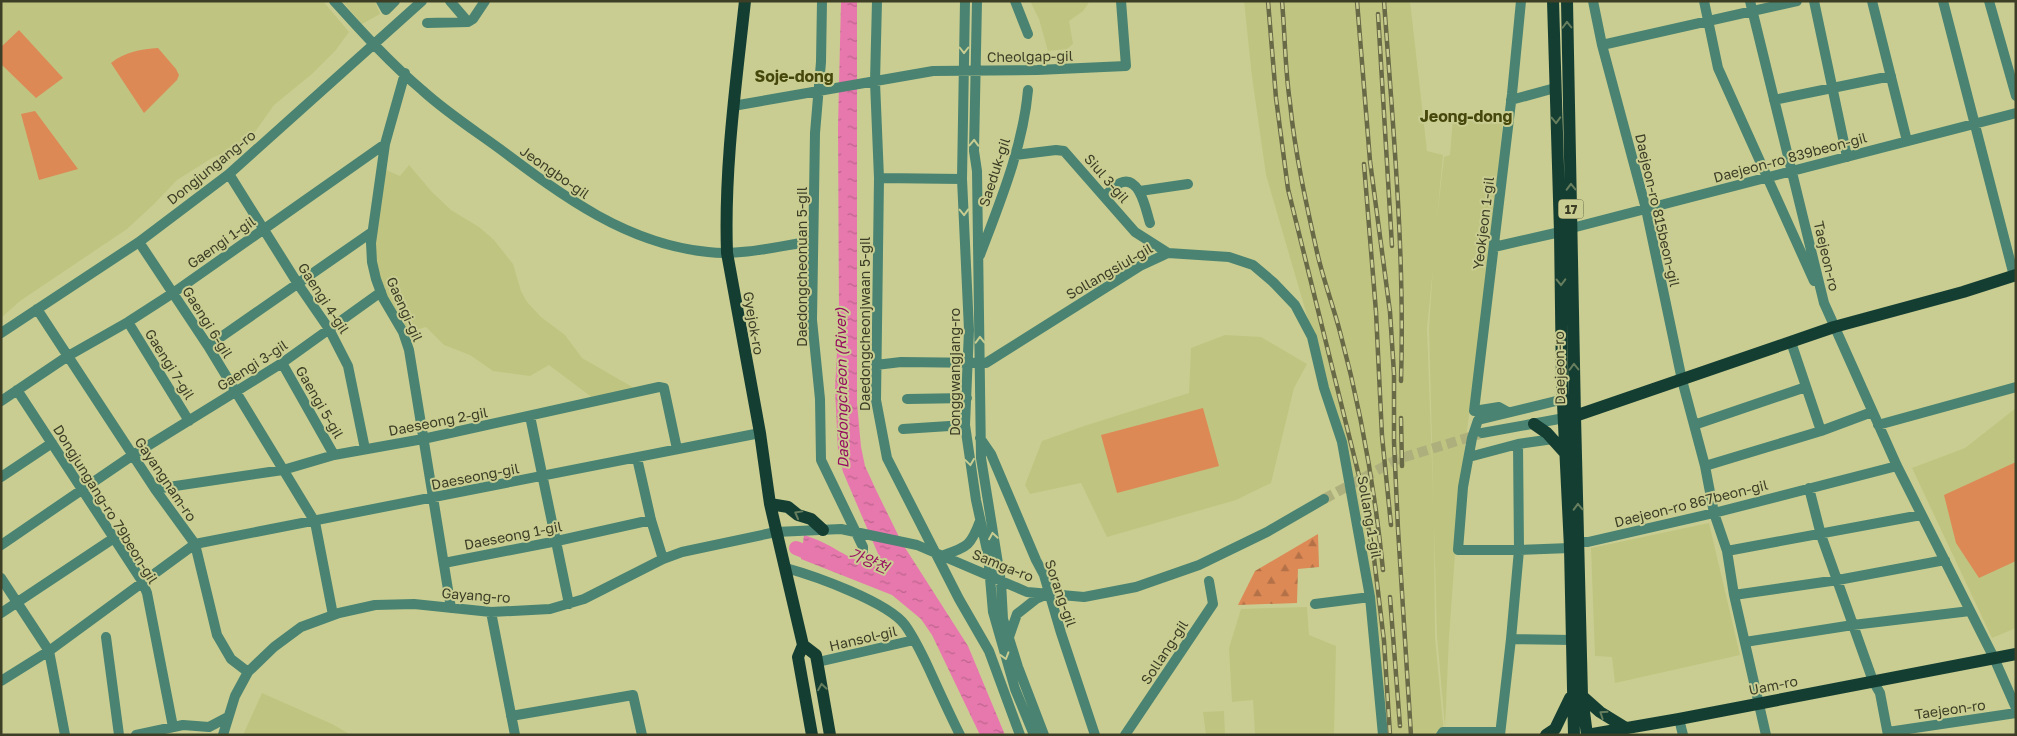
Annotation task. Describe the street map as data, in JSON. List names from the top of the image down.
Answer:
{
  "streets": {
    "main road": [
      "17",
      "Gyejok-ro",
      "Daejeon-ro",
      "Uam-ro"
    ],
    "street": [
      "Cheolgap-gil",
      "Daejeon-ro 839beon-gil",
      "Dongjungang-ro",
      "Jeongbo-gil",
      "Saeduk-gil",
      "Siul 3-gil",
      "Daejeon-ro 815beon-gil",
      "Yeokjeon 1-gil",
      "Gaengi 1-gil",
      "Taejeon-ro",
      "Daedongcheonuan 5-gil",
      "Sollangsiul-gil",
      "Gaengi 4-gil",
      "Gaengi-gil",
      "Gaengi 6-gil",
      "Daedongcheonjwaan 5-gil",
      "Gaengi 7-gil",
      "Gaengi 3-gil",
      "Donggwangjang-ro",
      "Gaengi 5-gil",
      "Daeseong 2-gil",
      "Daeseong-gil",
      "Gayangnam-ro",
      "Daejeon-ro 867beon-gil",
      "Dongjungang-ro 79beon-gil",
      "Sollang 1-gil",
      "Daeseong 1-gil",
      "Samga-ro",
      "Sorang-gil",
      "Gayang-ro",
      "Hansol-gil",
      "Sollang-gil"
    ]
  },
  "crossings": [
    ["Cheolgap-gil", "Daedongcheonuan 5-gil"],
    ["Cheolgap-gil", "Daedongcheonjwaan 5-gil"],
    ["Cheolgap-gil", "Donggwangjang-ro"],
    ["Daejeon-ro 839beon-gil", "Daejeon-ro 815beon-gil"],
    ["Daejeon-ro 839beon-gil", "Yeokjeon 1-gil"],
    ["Daejeon-ro 839beon-gil", "Taejeon-ro"],
    ["Daejeon-ro 839beon-gil", "Daejeon-ro"],
    ["Dongjungang-ro", "Jeongbo-gil"],
    ["Dongjungang-ro", "Gaengi 4-gil"],
    ["Dongjungang-ro", "Gaengi 6-gil"],
    ["Dongjungang-ro", "Gayangnam-ro"],
    ["Jeongbo-gil", "Daedongcheonuan 5-gil"],
    ["Jeongbo-gil", "Gaengi-gil"],
    ["Jeongbo-gil", "Gyejok-ro"],
    ["Saeduk-gil", "Siul 3-gil"],
    ["Saeduk-gil", "Donggwangjang-ro"],
    ["Siul 3-gil", "Sollangsiul-gil"],
    ["Daejeon-ro 815beon-gil", "Daejeon-ro 867beon-gil"],
    ["Daejeon-ro 815beon-gil", "Uam-ro"],
    ["Gaengi 1-gil", "Gaengi 4-gil"],
    ["Gaengi 1-gil", "Gaengi-gil"],
    ["Gaengi 1-gil", "Gaengi 6-gil"],
    ["Gaengi 1-gil", "Gaengi 7-gil"],
    ["Gaengi 1-gil", "Gayangnam-ro"],
    ["Gaengi 1-gil", "Dongjungang-ro 79beon-gil"],
    ["Taejeon-ro", "Daejeon-ro 867beon-gil"],
    ["Taejeon-ro", "Uam-ro"],
    ["Sollangsiul-gil", "Daedongcheonjwaan 5-gil"],
    ["Sollangsiul-gil", "Donggwangjang-ro"],
    ["Sollangsiul-gil", "Sollang 1-gil"],
    ["Gaengi 4-gil", "Gaengi 3-gil"],
    ["Gaengi 4-gil", "Daeseong 2-gil"],
    ["Gaengi-gil", "Gaengi 3-gil"],
    ["Gaengi-gil", "Daeseong 2-gil"],
    ["Gaengi-gil", "Daeseong-gil"],
    ["Gaengi 6-gil", "Gaengi 3-gil"],
    ["Gaengi 6-gil", "Daeseong 2-gil"],
    ["Gaengi 6-gil", "Daeseong-gil"],
    ["Gyejok-ro", "Daeseong-gil"],
    ["Gyejok-ro", "Samga-ro"],
    ["Gyejok-ro", "Gayang-ro"],
    ["Gyejok-ro", "Hansol-gil"],
    ["Gaengi 7-gil", "Gaengi 3-gil"],
    ["Gaengi 3-gil", "Gaengi 5-gil"],
    ["Gaengi 3-gil", "Gayangnam-ro"],
    ["Gaengi 3-gil", "Dongjungang-ro 79beon-gil"],
    ["Daejeon-ro", "Daejeon-ro 867beon-gil"],
    ["Daejeon-ro", "Uam-ro"],
    ["Donggwangjang-ro", "Samga-ro"],
    ["Donggwangjang-ro", "Sorang-gil"],
    ["Gaengi 5-gil", "Daeseong 2-gil"],
    ["Daeseong 2-gil", "Daeseong-gil"],
    ["Daeseong 2-gil", "Gayangnam-ro"],
    ["Daeseong-gil", "Gayangnam-ro"],
    ["Gayangnam-ro", "Gayang-ro"],
    ["Samga-ro", "Sorang-gil"],
    ["Samga-ro", "Gayang-ro"]
  ],
  "districts": ["Soje-dong", "Jeong-dong"],
  "water": ["Daedongcheon (River)", "가양천"]
}
